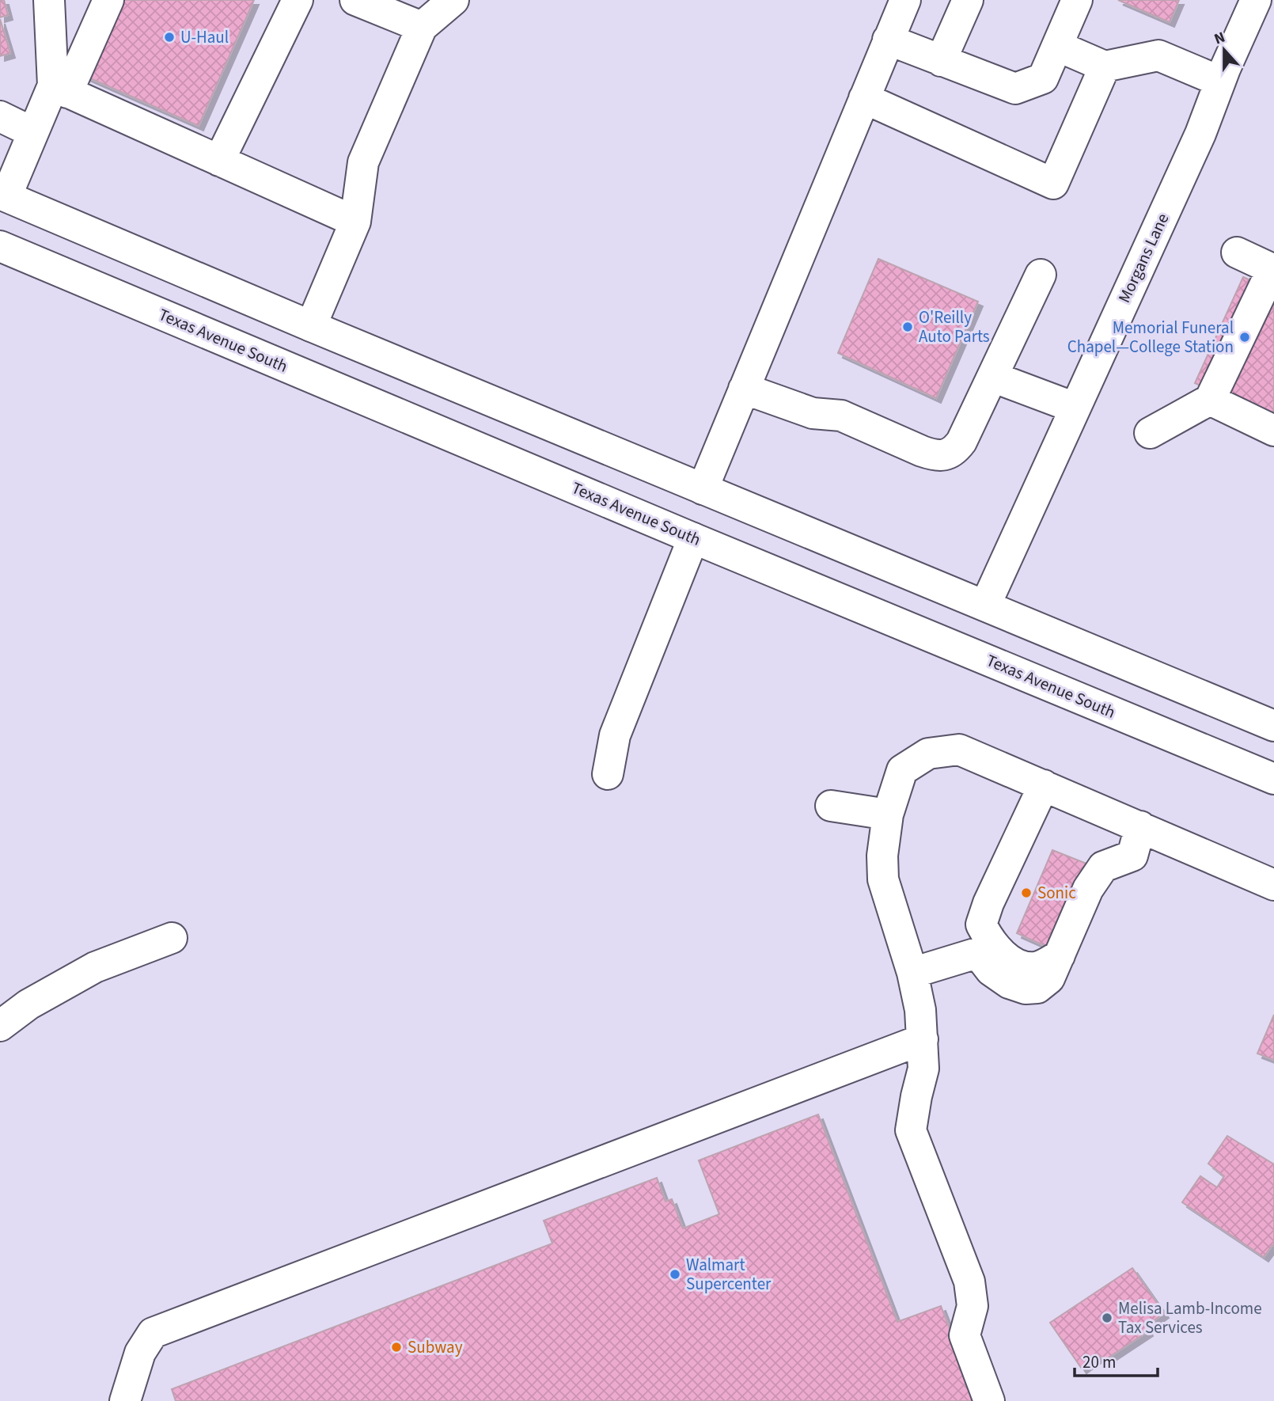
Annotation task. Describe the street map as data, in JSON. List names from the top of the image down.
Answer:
{
  "streets": {
    "main road": ["Morgans Lane", "Texas Avenue South"]
  },
  "places": [
    "U-Haul",
    "O'Reilly Auto Parts",
    "Memorial Funeral Chapel—College Station",
    "Sonic",
    "Walmart Supercenter",
    "Melisa Lamb-Income Tax Services",
    "Subway"
  ],
  "scale_bar": "20 m",
  "north": "top"
}
